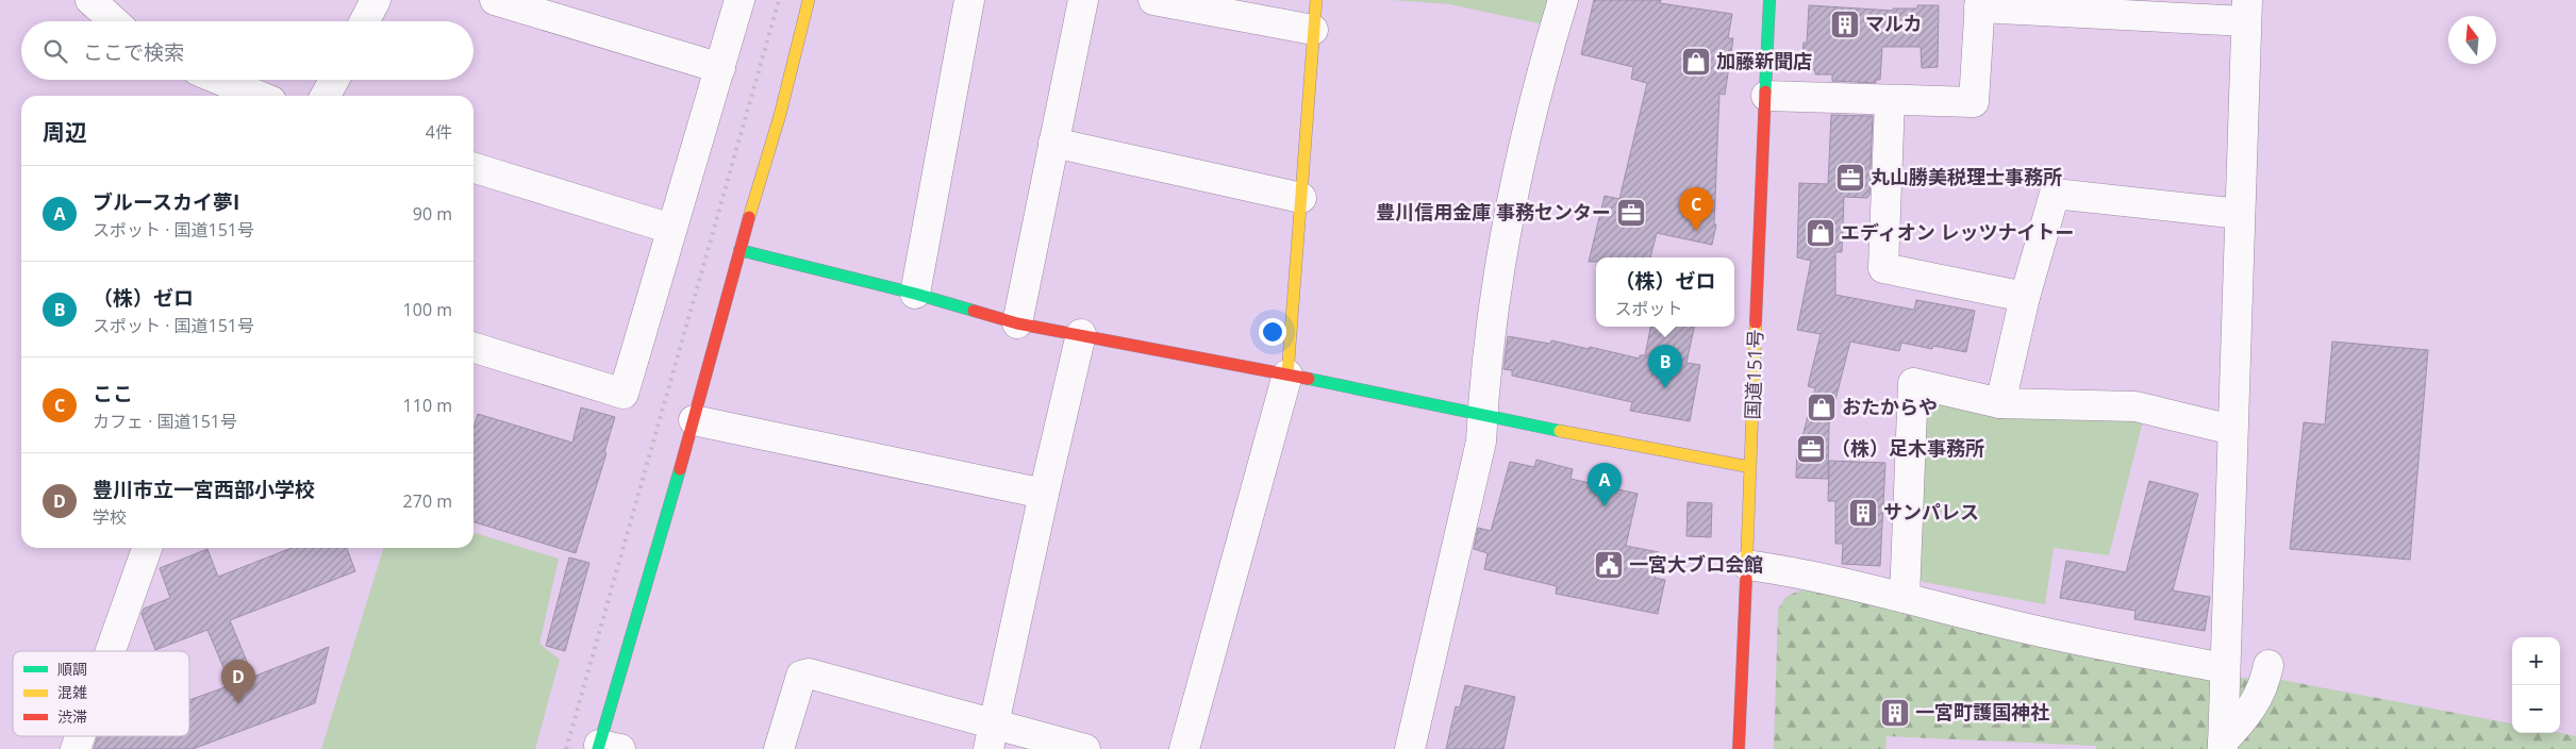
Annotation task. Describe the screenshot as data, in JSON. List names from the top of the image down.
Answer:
{
  "streets": {
    "main road": ["国道151号"]
  },
  "places": {
    "building": ["マルカ", "サンパレス", "一宮町護国神社"],
    "shop": ["加藤新聞店", "エディオン レッツナイトー", "おたからや"],
    "office": ["丸山勝美税理士事務所", "豊川信用金庫 事務センター", "（株）足木事務所"],
    "public building": ["一宮大ブロ会館"]
  },
  "legend": ["順調", "混雑", "渋滞"],
  "north": "top",
  "page": {
    "search": "ここで検索",
    "heading": ["周辺", "4件"],
    "list": [
      {
        "mark": "A",
        "name": "ブルースカイ夢I",
        "note": "スポット · 国道151号",
        "value": "90 m"
      },
      {
        "mark": "B",
        "name": "（株）ゼロ",
        "note": "スポット · 国道151号",
        "value": "100 m"
      },
      {
        "mark": "C",
        "name": "ここ",
        "note": "カフェ · 国道151号",
        "value": "110 m"
      },
      {
        "mark": "D",
        "name": "豊川市立一宮西部小学校",
        "note": "学校",
        "value": "270 m"
      }
    ],
    "pins": [
      "C",
      "B",
      "A",
      "D"
    ],
    "popup": ["（株）ゼロ", "スポット"],
    "map_buttons": ["+", "−"]
  }
}
